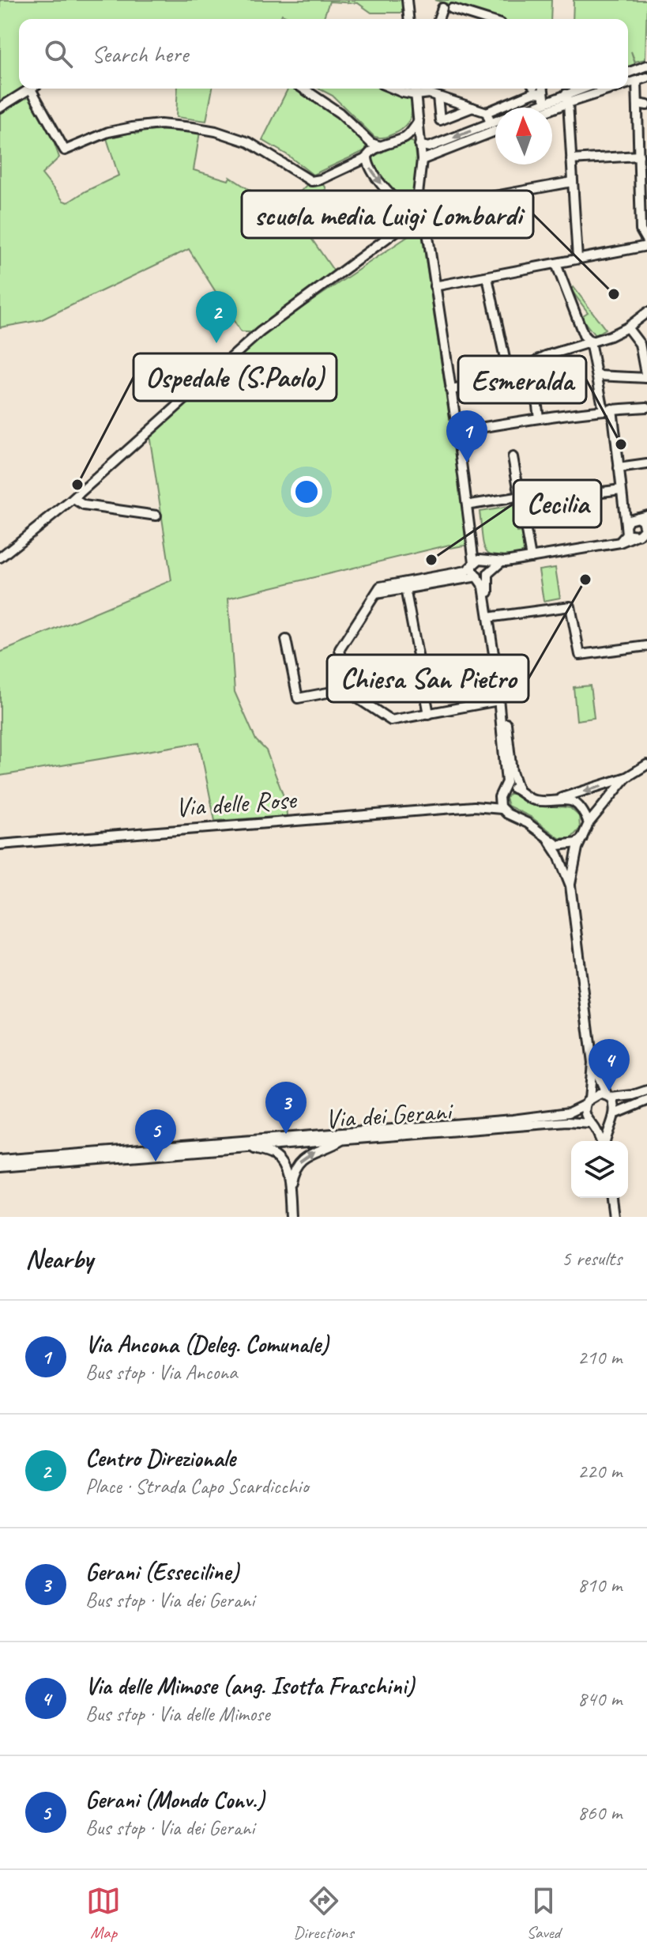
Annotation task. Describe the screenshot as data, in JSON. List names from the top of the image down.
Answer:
{
  "streets": {
    "street": ["Via delle Rose", "Via dei Gerani"]
  },
  "places": [
    "scuola media Luigi Lombardi",
    "Esmeralda",
    "Ospedale (S.Paolo)",
    "Cecilia",
    "Chiesa San Pietro"
  ],
  "north": "top",
  "page": {
    "search": "Search here",
    "pins": [
      "2",
      "1",
      "4",
      "3",
      "5"
    ],
    "heading": ["Nearby", "5 results"],
    "list": [
      {
        "mark": "1",
        "name": "Via Ancona (Deleg. Comunale)",
        "note": "Bus stop · Via Ancona",
        "value": "210 m"
      },
      {
        "mark": "2",
        "name": "Centro Direzionale",
        "note": "Place · Strada Capo Scardicchio",
        "value": "220 m"
      },
      {
        "mark": "3",
        "name": "Gerani (Esseciline)",
        "note": "Bus stop · Via dei Gerani",
        "value": "810 m"
      },
      {
        "mark": "4",
        "name": "Via delle Mimose (ang. Isotta Fraschini)",
        "note": "Bus stop · Via delle Mimose",
        "value": "840 m"
      },
      {
        "mark": "5",
        "name": "Gerani (Mondo Conv.)",
        "note": "Bus stop · Via dei Gerani",
        "value": "860 m"
      }
    ],
    "nav": ["Map", "Directions", "Saved"]
  }
}
